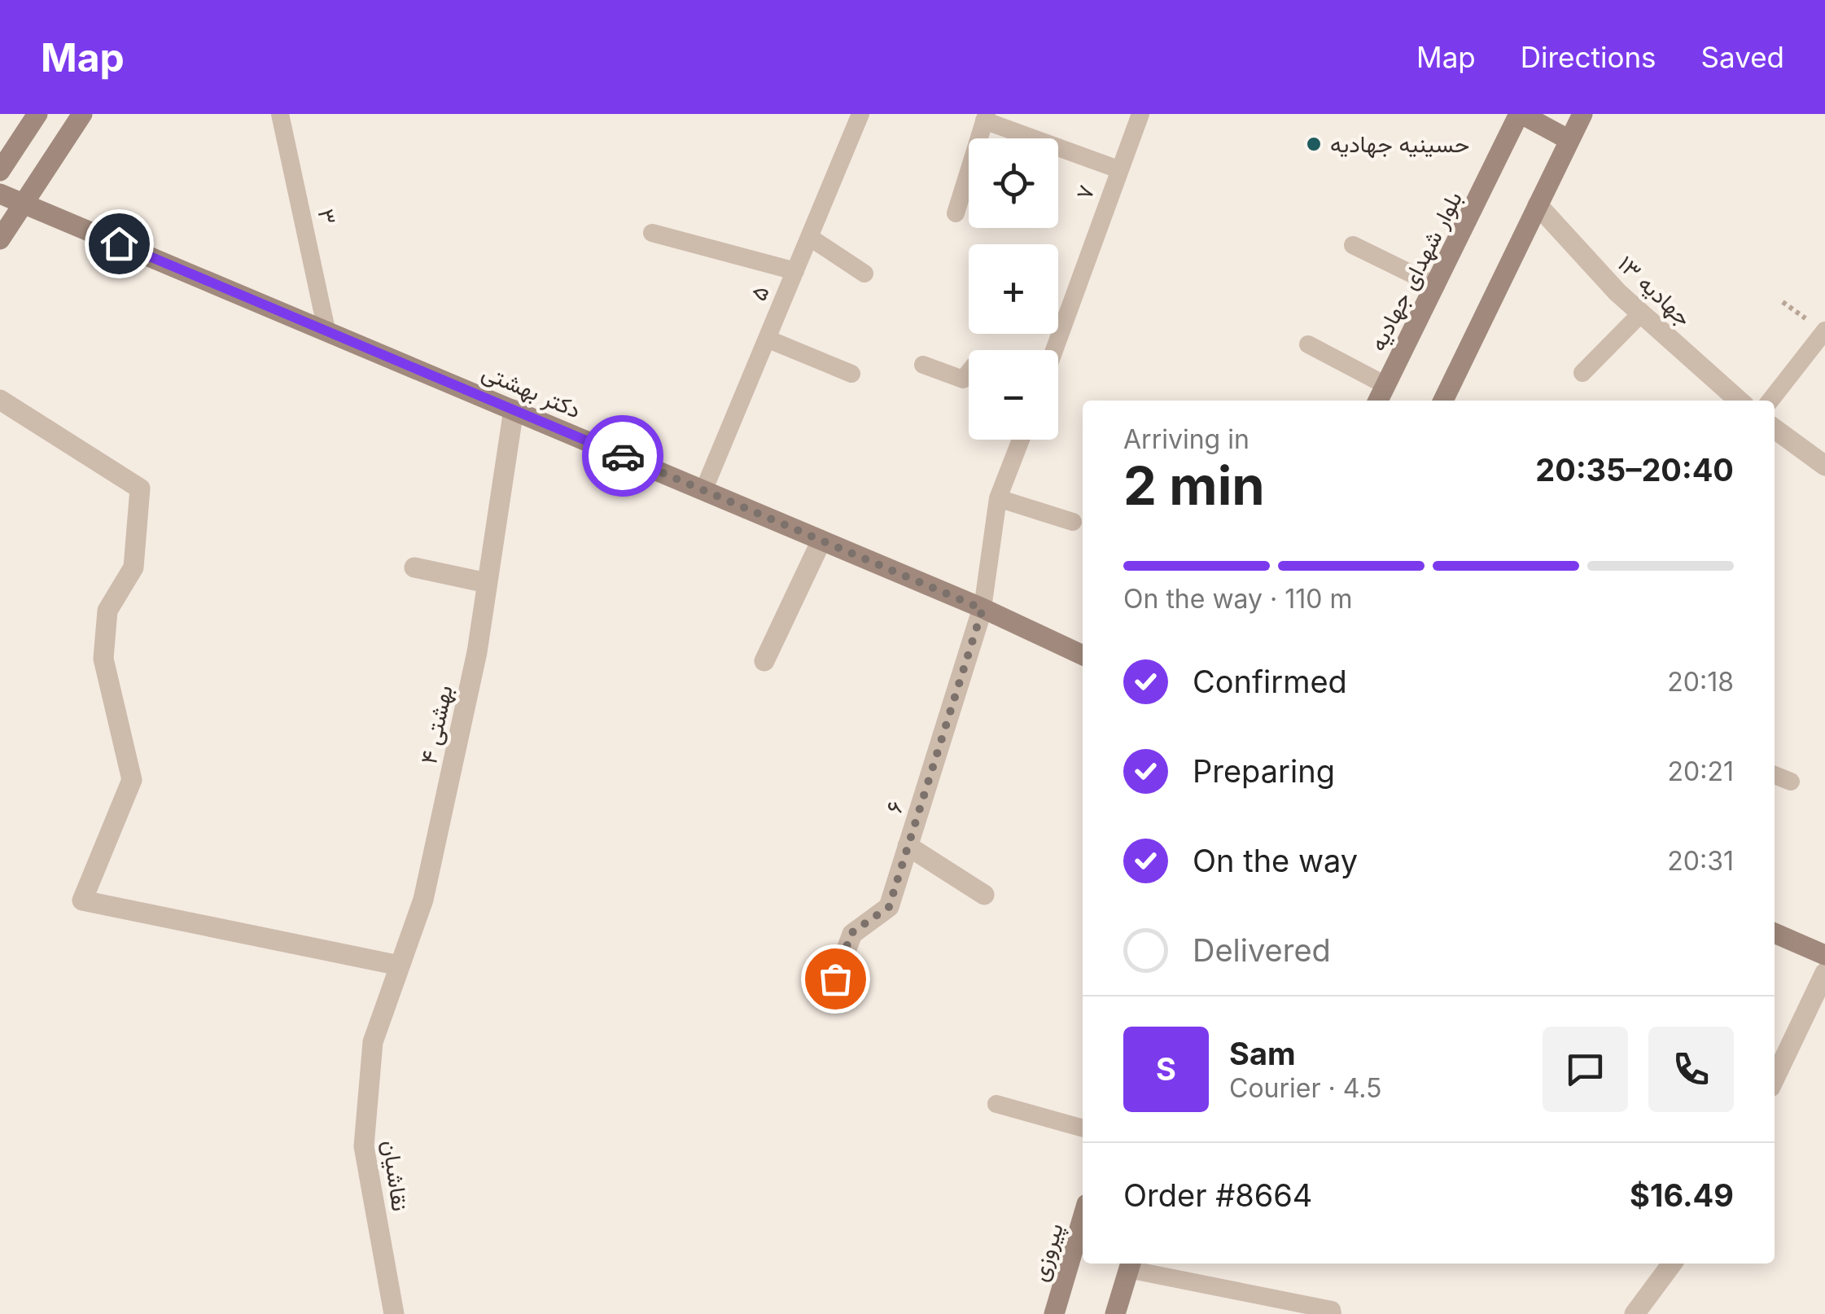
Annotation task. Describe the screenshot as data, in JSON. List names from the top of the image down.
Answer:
{
  "streets": {
    "street": [
      "بلوار شهدای جهادیه",
      "جهادیه ۱۳",
      "دکتر بهشتی",
      "بهشتی ۴",
      "۶",
      "نقاشیان",
      "پیروزی"
    ],
    "lane": ["۷", "۳", "۵"]
  },
  "crossings": [
    ["۳", "دکتر بهشتی"],
    ["۵", "دکتر بهشتی"],
    ["دکتر بهشتی", "بهشتی ۴"],
    ["دکتر بهشتی", "۶"],
    ["بهشتی ۴", "نقاشیان"]
  ],
  "places": ["حسینیه جهادیه"],
  "page": {
    "header": "Map",
    "nav": ["Map", "Directions", "Saved"],
    "map_buttons": ["+", "−"],
    "heading": ["2 min", "Arriving in", "20:35–20:40"],
    "panel": [
      "Sam",
      "Courier · 4.5",
      "Order #8664",
      "$16.49"
    ],
    "bar": "On the way · 110 m",
    "list": [
      ["Confirmed", "20:18"],
      ["Preparing", "20:21"],
      ["On the way", "20:31"],
      "Delivered"
    ],
    "round": "S"
  }
}
